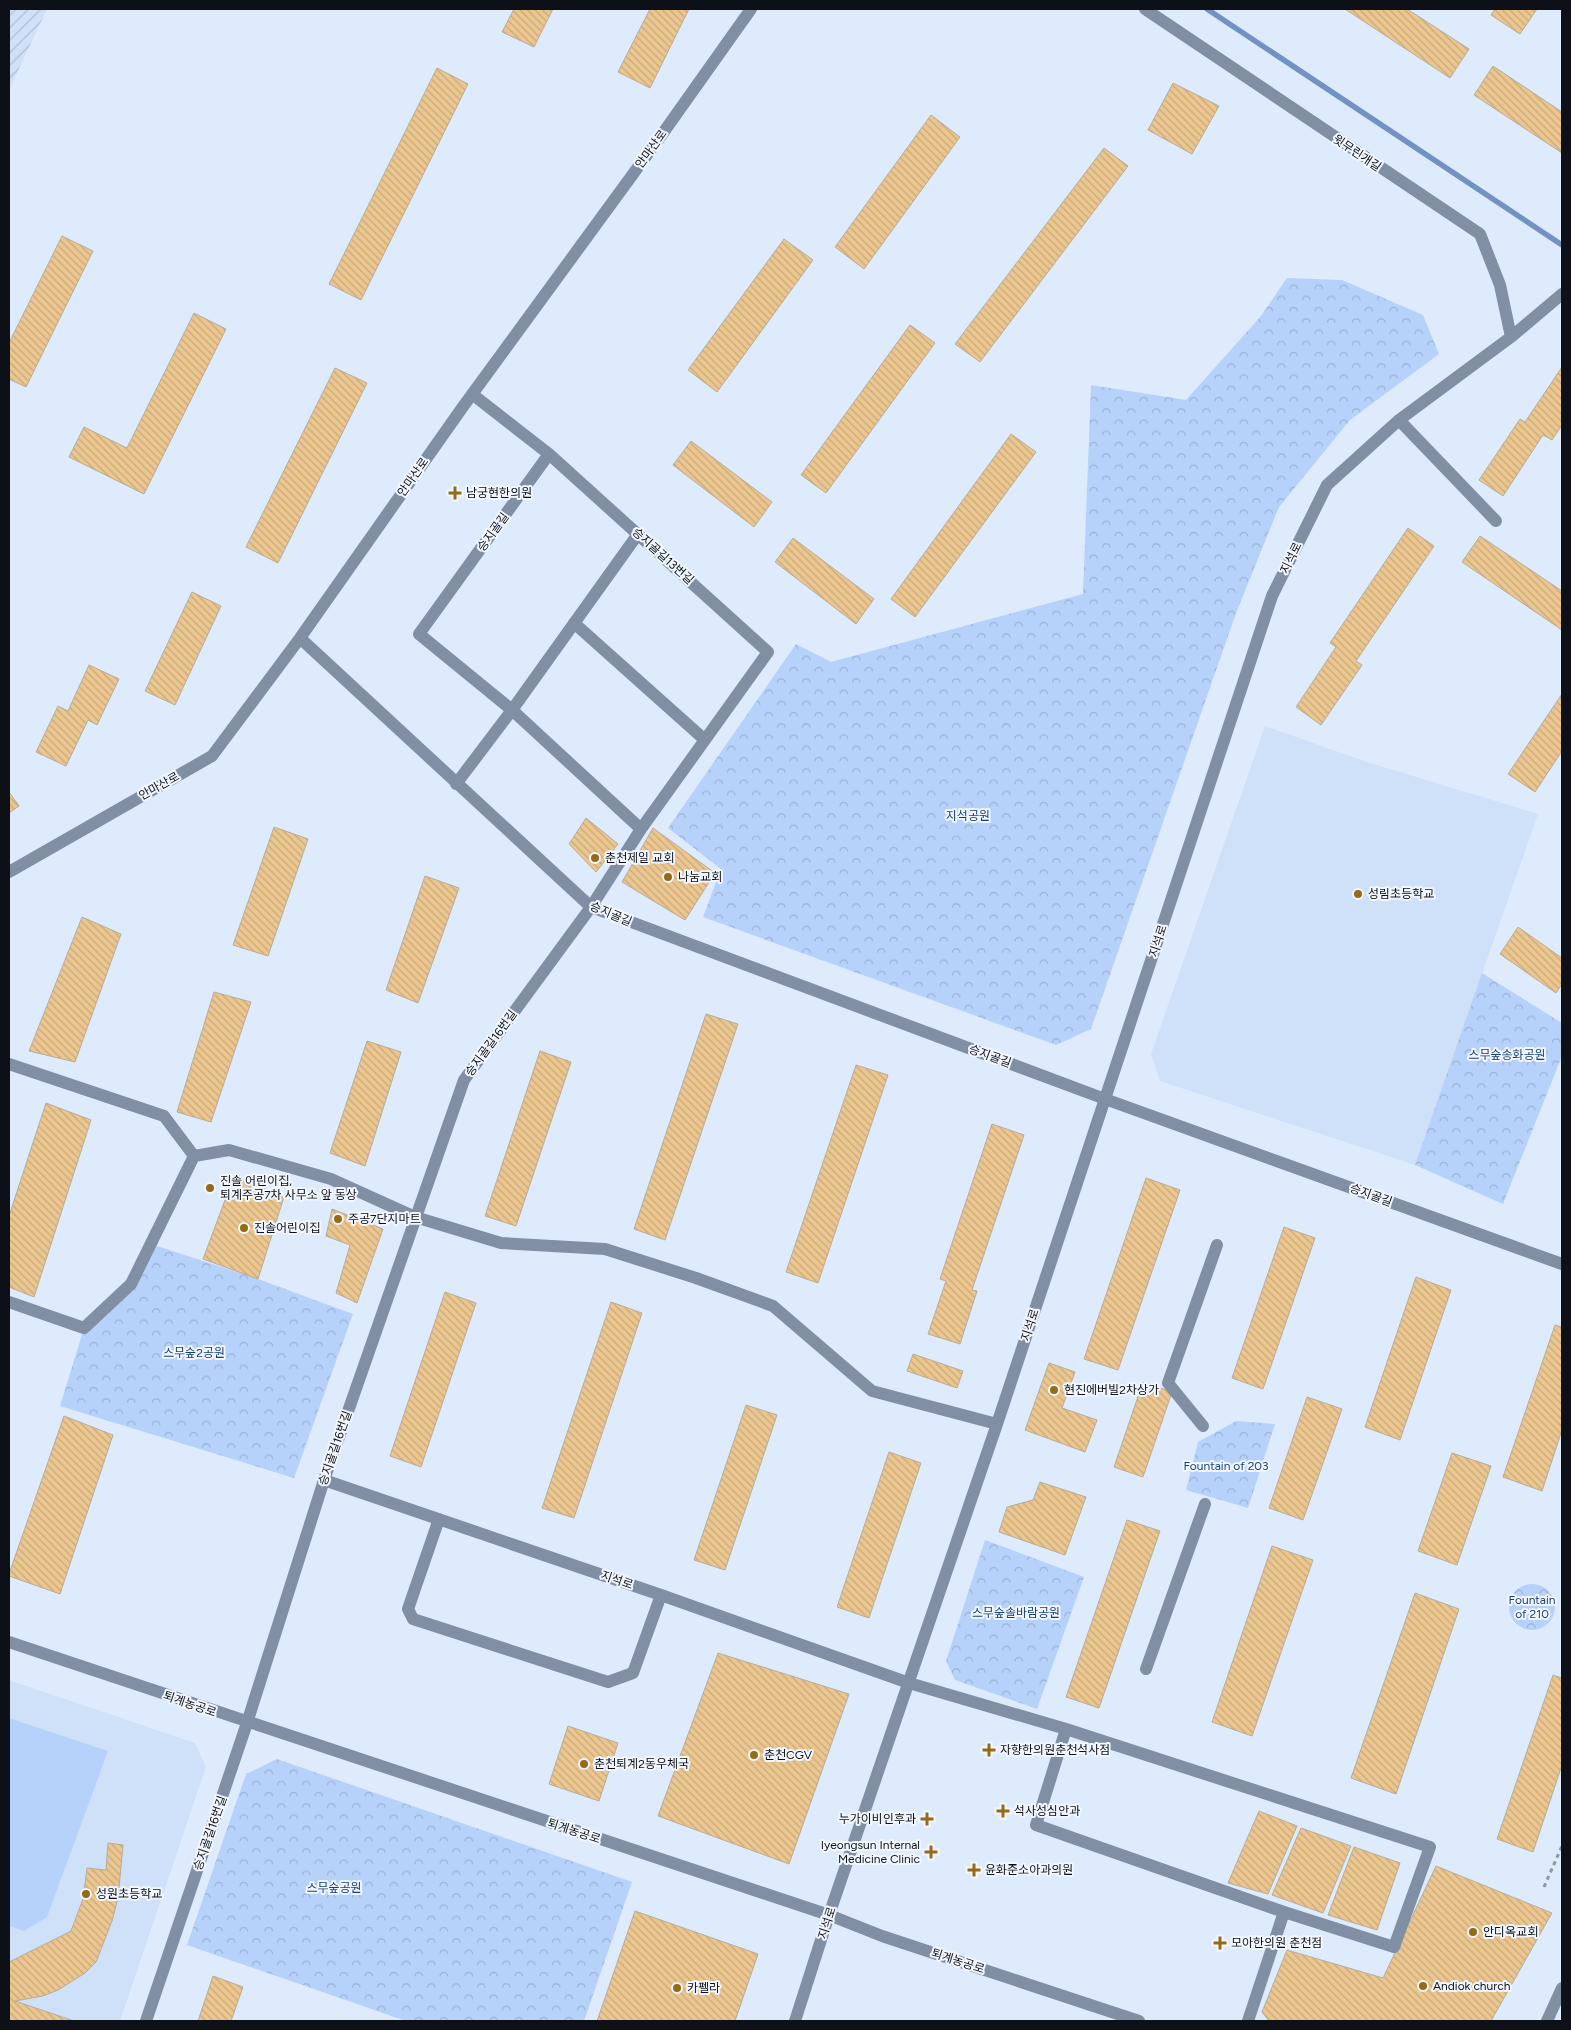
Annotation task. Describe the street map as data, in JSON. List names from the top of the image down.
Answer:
{
  "streets": {
    "street": [
      "안마산로",
      "윗무린개길",
      "승지골길",
      "승지골길13번길",
      "지석로",
      "승지골길16번길",
      "퇴계농공로"
    ]
  },
  "crossings": [
    ["안마산로", "승지골길"],
    ["안마산로", "승지골길13번길"],
    ["윗무린개길", "지석로"],
    ["승지골길", "승지골길13번길"],
    ["승지골길", "지석로"],
    ["승지골길", "승지골길16번길"],
    ["승지골길13번길", "승지골길16번길"],
    ["지석로", "승지골길16번길"],
    ["지석로", "퇴계농공로"],
    ["승지골길16번길", "퇴계농공로"]
  ],
  "parks": [
    "지석공원",
    "스무숲송화공원",
    "스무숲2공원",
    "Fountain of 203",
    "Fountain of 210",
    "스무숲솔바람공원",
    "스무숲공원"
  ],
  "places": {
    "health": [
      "남궁현한의원",
      "자향한의원춘천석사점",
      "석사성심안과",
      "누가이비인후과",
      "Iyeongsun Internal Medicine Clinic",
      "윤화준소아과의원",
      "모아한의원 춘천점"
    ],
    "other": [
      "춘천제일 교회",
      "나눔교회",
      "성림초등학교",
      "진솔 어린이집, 퇴계주공7차 사무소 앞 동상",
      "주공7단지마트",
      "진솔어린이집",
      "현진에버빌2차상가",
      "춘천CGV",
      "춘천퇴계2동우체국",
      "성원초등학교",
      "안디옥교회",
      "Andiok church",
      "카펠라"
    ]
  }
}
